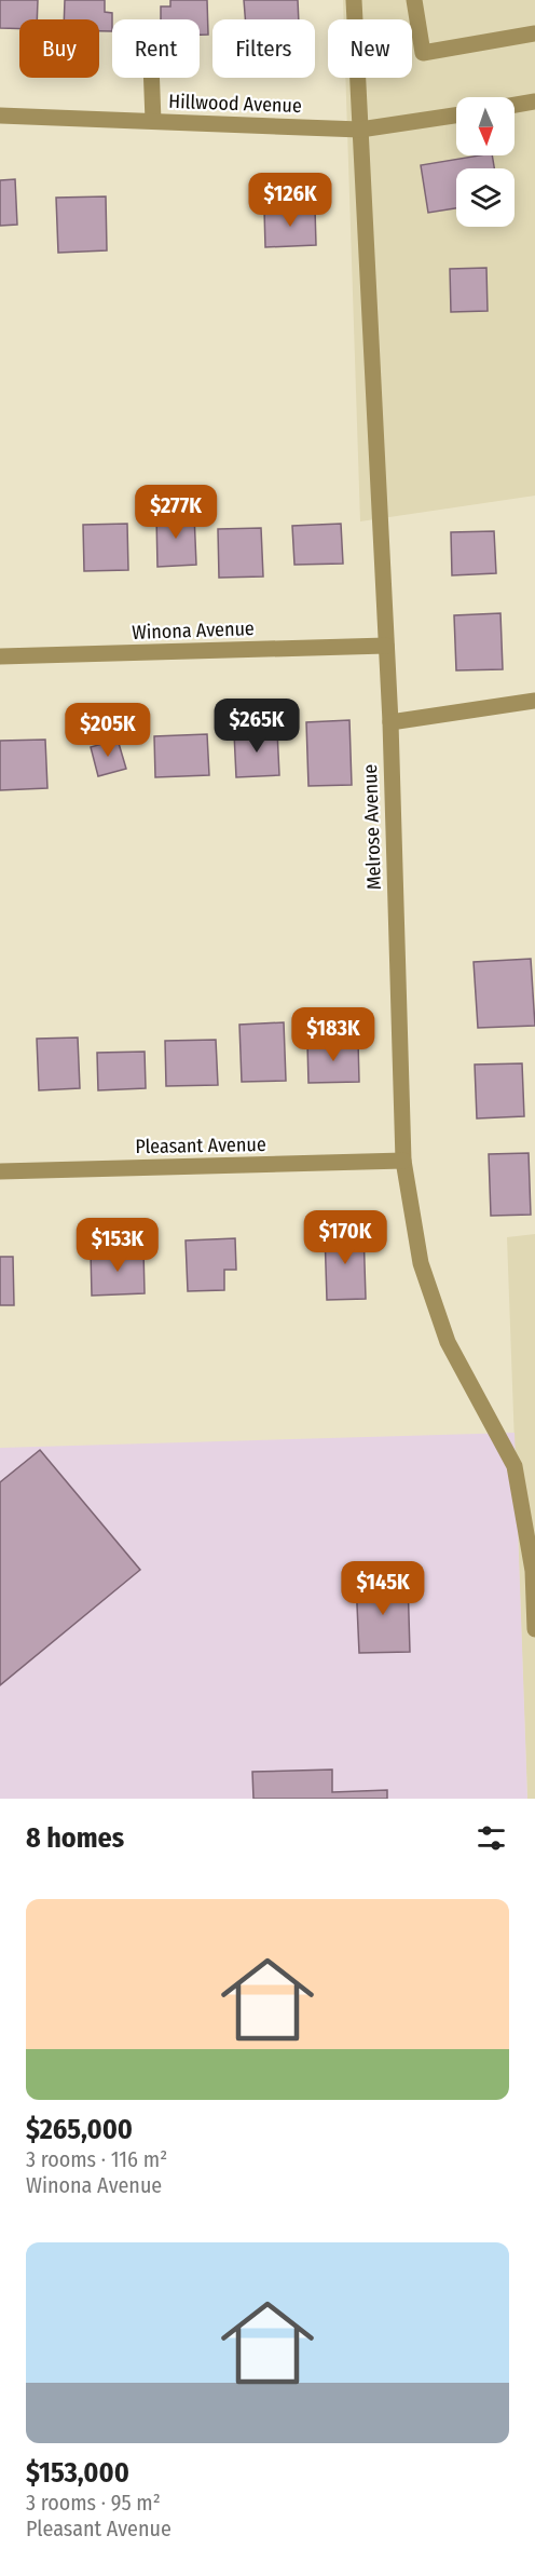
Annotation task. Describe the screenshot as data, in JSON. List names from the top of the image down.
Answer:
{
  "streets": {
    "street": [
      "Hillwood Avenue",
      "Winona Avenue",
      "Melrose Avenue",
      "Pleasant Avenue"
    ]
  },
  "crossings": [
    ["Hillwood Avenue", "Melrose Avenue"],
    ["Winona Avenue", "Melrose Avenue"],
    ["Melrose Avenue", "Pleasant Avenue"]
  ],
  "north": "bottom",
  "page": {
    "chip": [
      "Buy",
      "Rent",
      "Filters",
      "New"
    ],
    "price": [
      "$126K",
      "$277K",
      "$265K",
      "$205K",
      "$183K",
      "$170K",
      "$153K",
      "$145K"
    ],
    "heading": "8 homes",
    "list": [
      {
        "name": "$265,000",
        "note": "3 rooms · 116 m² · Winona Avenue"
      },
      {
        "name": "$153,000",
        "note": "3 rooms · 95 m² · Pleasant Avenue"
      }
    ]
  }
}
